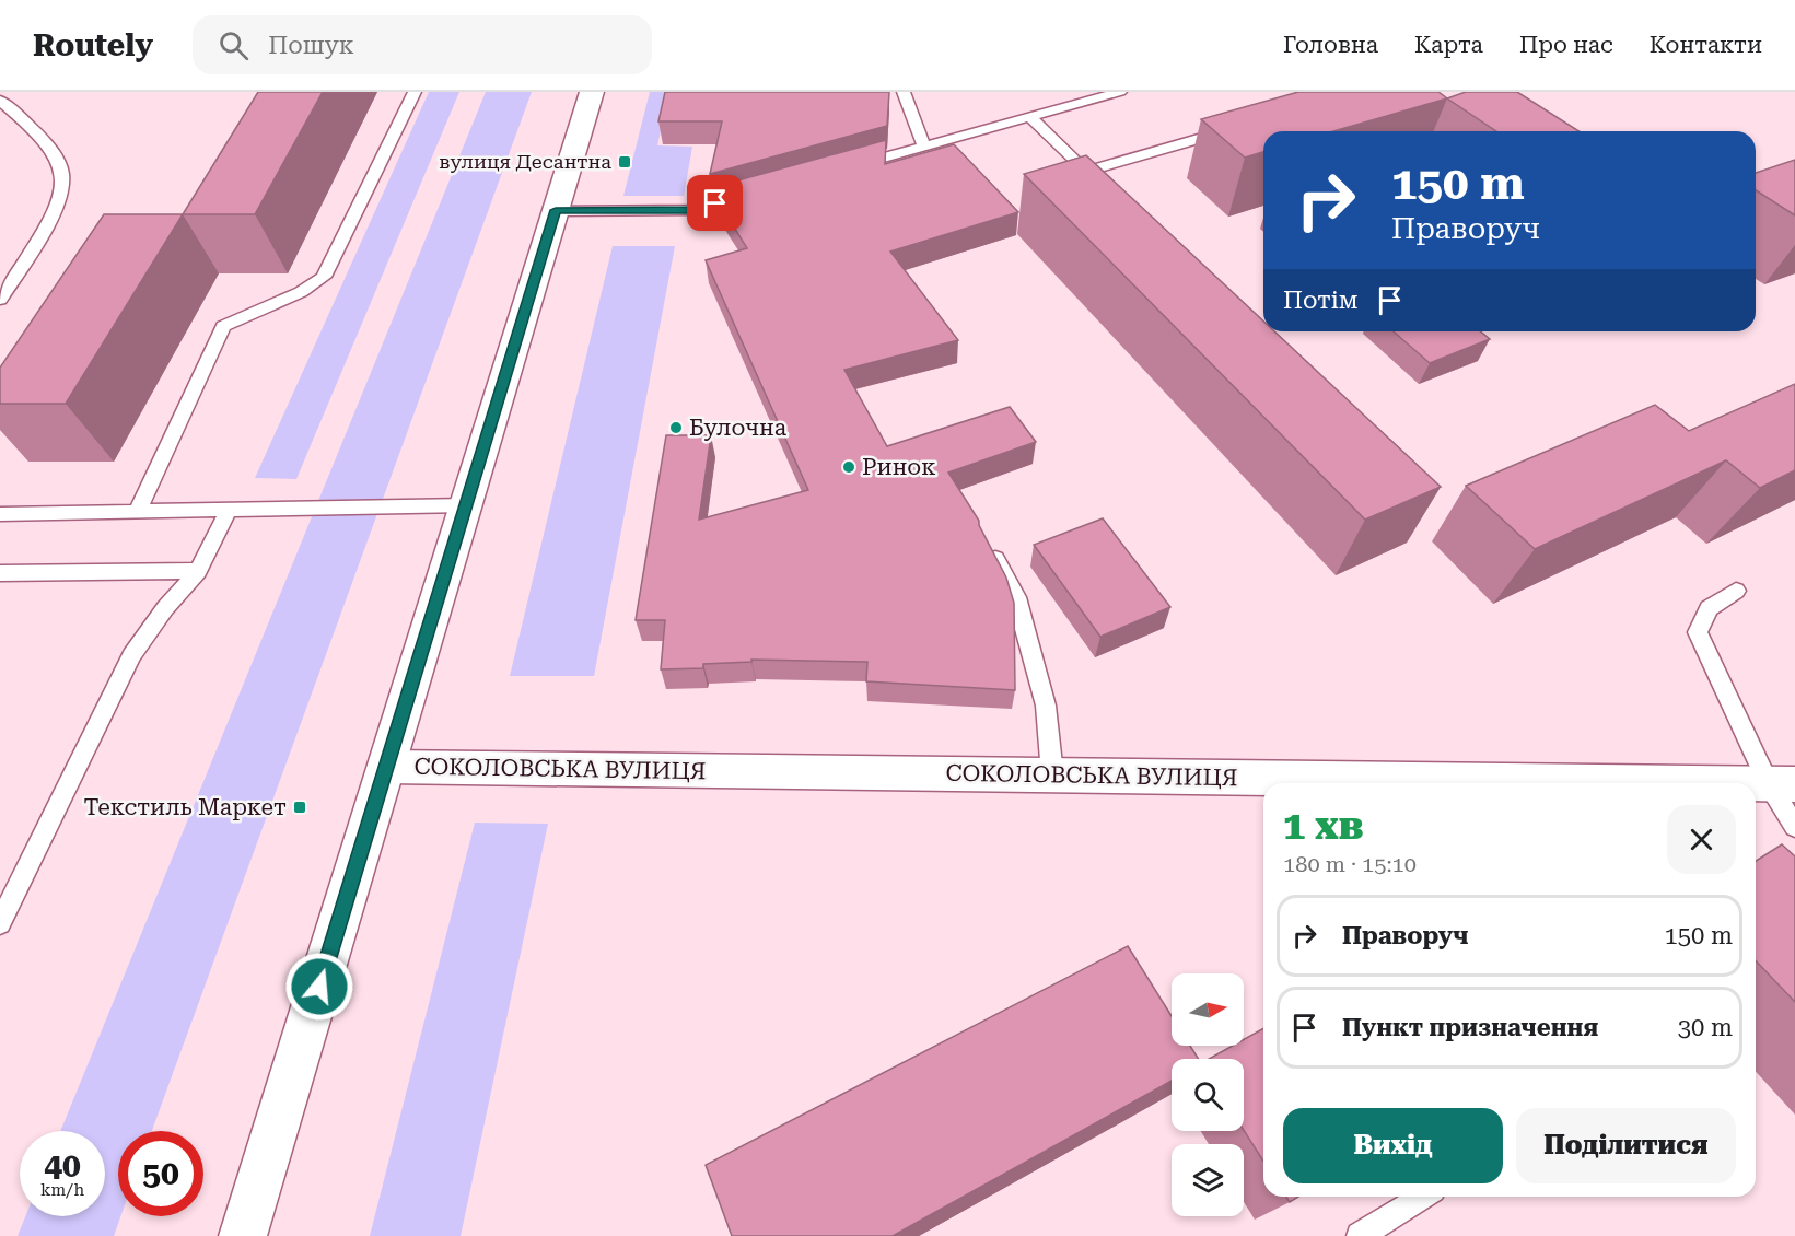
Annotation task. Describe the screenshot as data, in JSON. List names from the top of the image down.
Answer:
{
  "streets": {
    "main road": ["СОКОЛОВСЬКА ВУЛИЦЯ"]
  },
  "places": {
    "transit": ["вулиця Десантна", "Текстиль Маркет"],
    "other": ["Булочна", "Ринок"]
  },
  "north": "right",
  "page": {
    "header": "Routely",
    "search": "Пошук",
    "nav": [
      "Головна",
      "Карта",
      "Про нас",
      "Контакти"
    ],
    "turn": ["150 m", "Праворуч"],
    "then": "Потім",
    "heading": ["1 хв", "180 m · 15:10"],
    "list": [
      {
        "name": "Праворуч",
        "value": "150 m"
      },
      {
        "name": "Пункт призначення",
        "value": "30 m"
      }
    ],
    "buttons": ["Вихід", "Поділитися"],
    "speed": "40 km/h",
    "limit": "50"
  }
}
